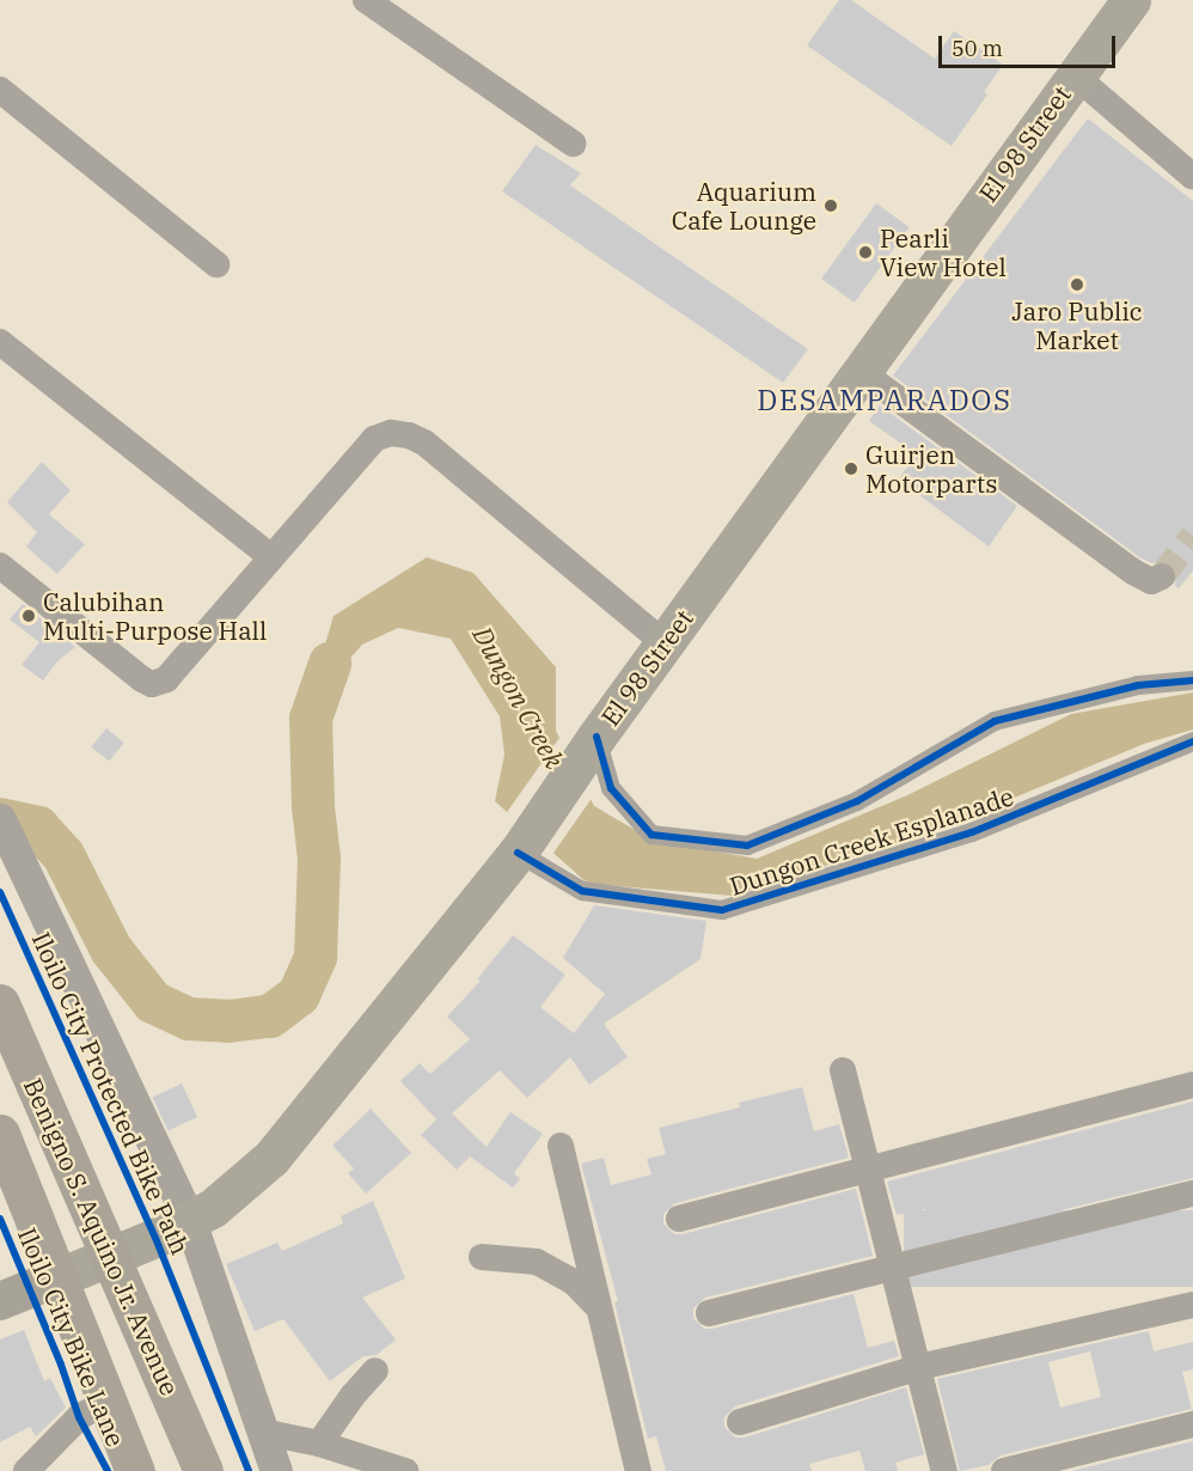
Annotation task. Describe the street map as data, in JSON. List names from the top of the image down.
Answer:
{
  "streets": {
    "highway": ["Benigno S. Aquino Jr. Avenue"],
    "main road": ["El 98 Street"],
    "street": ["Dungon Creek Esplanade"],
    "cycle path": ["Iloilo City Protected Bike Path", "Iloilo City Bike Lane"]
  },
  "crossings": [
    ["El 98 Street", "Dungon Creek Esplanade"],
    ["El 98 Street", "Benigno S. Aquino Jr. Avenue"]
  ],
  "districts": ["DESAMPARADOS"],
  "water": ["Dungon Creek"],
  "places": [
    "Aquarium Cafe Lounge",
    "Pearli View Hotel",
    "Jaro Public Market",
    "Guirjen Motorparts",
    "Calubihan Multi-Purpose Hall"
  ],
  "scale_bar": "50 m"
}
